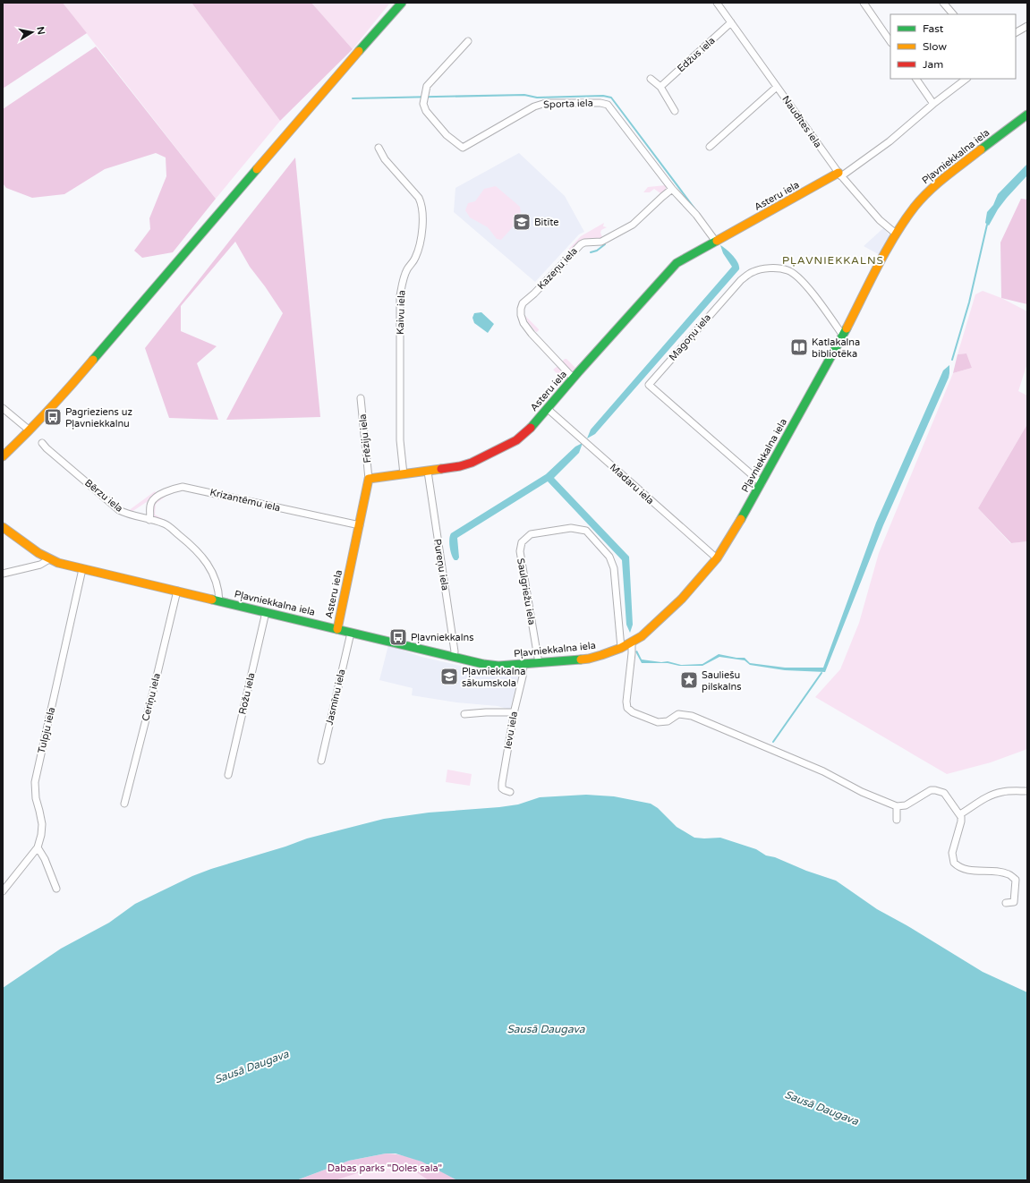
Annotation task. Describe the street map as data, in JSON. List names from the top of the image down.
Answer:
{
  "streets": {
    "street": [
      "Edžus iela",
      "Sporta iela",
      "Naudītes iela",
      "Pļavniekkalna iela",
      "Asteru iela",
      "Kazeņu iela",
      "Kaivu iela",
      "Magoņu iela",
      "Frēziju iela",
      "Madaru iela",
      "Bērzu iela",
      "Krizantēmu iela",
      "Pureņu iela",
      "Saulgriežu iela",
      "Rožu iela",
      "Ceriņu iela",
      "Jasmīnu iela",
      "Tulpju iela",
      "Ievu iela"
    ]
  },
  "crossings": [
    ["Edžus iela", "Naudītes iela"],
    ["Sporta iela", "Asteru iela"],
    ["Sporta iela", "Kazeņu iela"],
    ["Naudītes iela", "Pļavniekkalna iela"],
    ["Naudītes iela", "Asteru iela"],
    ["Pļavniekkalna iela", "Asteru iela"],
    ["Pļavniekkalna iela", "Magoņu iela"],
    ["Pļavniekkalna iela", "Madaru iela"],
    ["Pļavniekkalna iela", "Bērzu iela"],
    ["Pļavniekkalna iela", "Pureņu iela"],
    ["Pļavniekkalna iela", "Saulgriežu iela"],
    ["Pļavniekkalna iela", "Rožu iela"],
    ["Pļavniekkalna iela", "Ceriņu iela"],
    ["Pļavniekkalna iela", "Jasmīnu iela"],
    ["Pļavniekkalna iela", "Tulpju iela"],
    ["Pļavniekkalna iela", "Ievu iela"],
    ["Asteru iela", "Kazeņu iela"],
    ["Asteru iela", "Kaivu iela"],
    ["Asteru iela", "Frēziju iela"],
    ["Asteru iela", "Madaru iela"],
    ["Asteru iela", "Krizantēmu iela"],
    ["Asteru iela", "Pureņu iela"],
    ["Bērzu iela", "Krizantēmu iela"]
  ],
  "districts": ["PĻAVNIEKKALNS"],
  "water": ["Sausā Daugava"],
  "parks": ["Dabas parks \"Doles sala\""],
  "places": {
    "school or university": ["Bitīte", "Pļavniekkalna sākumskola"],
    "library": ["Katlakalna bibliotēka"],
    "bus stop": ["Pagrieziens uz Pļavniekkalnu", "Pļavniekkalns"],
    "place": ["Sauliešu pilskalns"]
  },
  "legend": ["Fast", "Slow", "Jam"],
  "north": "right"
}
